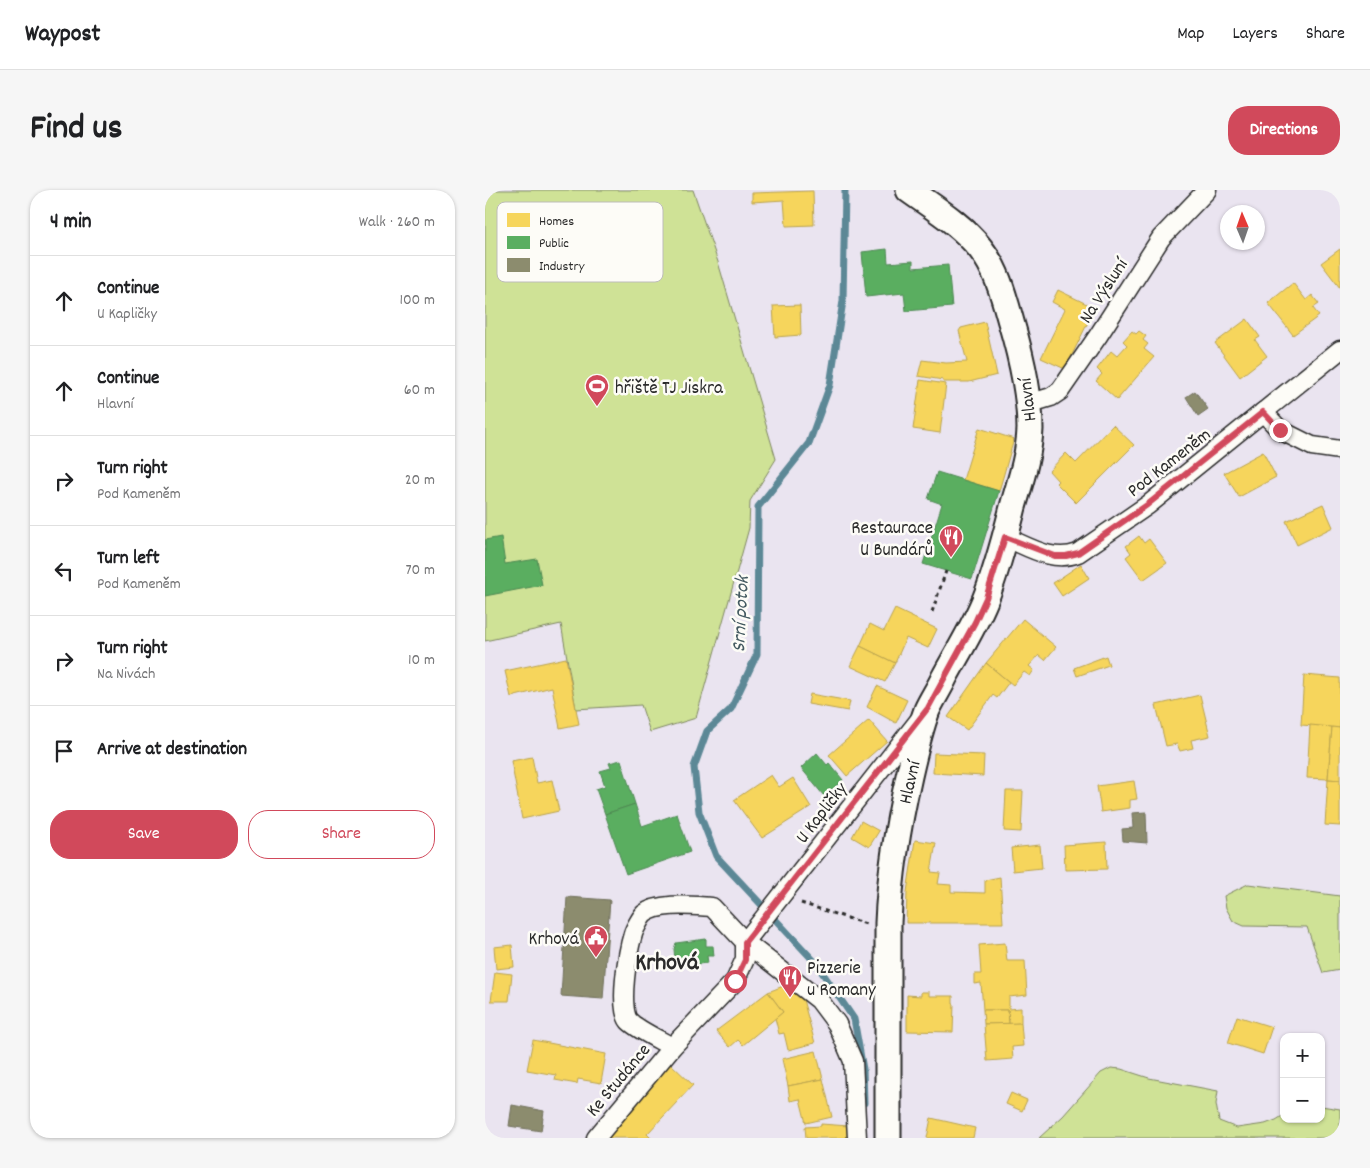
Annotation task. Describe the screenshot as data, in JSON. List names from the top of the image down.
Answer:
{
  "streets": {
    "street": [
      "Na Výsluní",
      "Hlavní",
      "Pod Kameněm",
      "U Kapličky",
      "Ke Studánce"
    ]
  },
  "crossings": [
    ["Na Výsluní", "Hlavní"],
    ["Hlavní", "Pod Kameněm"],
    ["Hlavní", "U Kapličky"],
    ["U Kapličky", "Ke Studánce"]
  ],
  "districts": ["Krhová"],
  "water": ["Srní potok"],
  "places": {
    "sports": ["hřiště TJ Jiskra"],
    "restaurant": ["Restaurace U Bundárů", "Pizzerie u Romany"],
    "public building": ["Krhová"]
  },
  "legend": ["Homes", "Public", "Industry"],
  "north": "top",
  "page": {
    "header": "Waypost",
    "nav": ["Map", "Layers", "Share"],
    "title": "Find us",
    "buttons": [
      "Directions",
      ["Save", "Share"]
    ],
    "heading": ["4 min", "Walk · 260 m"],
    "list": [
      ["Continue", "U Kapličky", "100 m"],
      ["Continue", "Hlavní", "60 m"],
      ["Turn right", "Pod Kameněm", "20 m"],
      ["Turn left", "Pod Kameněm", "70 m"],
      ["Turn right", "Na Nivách", "10 m"],
      "Arrive at destination"
    ],
    "map_buttons": ["+", "−"]
  }
}
